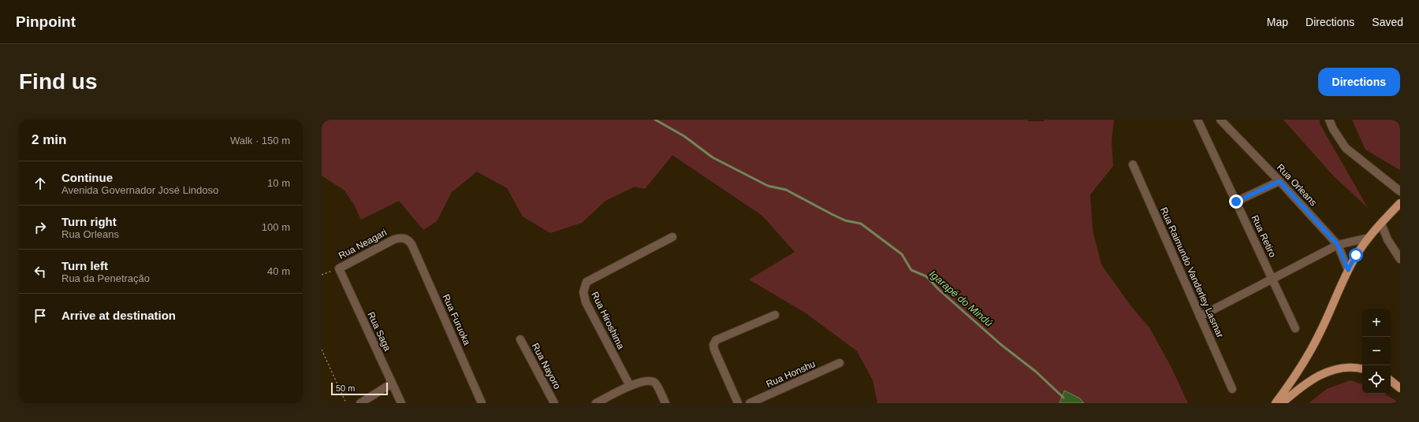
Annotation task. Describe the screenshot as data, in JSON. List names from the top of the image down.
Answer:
{
  "streets": {
    "street": [
      "Rua Orleans",
      "Rua Retiro",
      "Rua Neagari",
      "Rua Raimundo Vanderley Lasmar",
      "Rua Furuoka",
      "Rua Hiroshima",
      "Rua Saga",
      "Rua Nayoro",
      "Rua Honshu"
    ]
  },
  "crossings": [
    ["Rua Neagari", "Rua Furuoka"],
    ["Rua Neagari", "Rua Saga"]
  ],
  "water": ["Igarapé do Mindú"],
  "scale_bar": "50 m",
  "page": {
    "header": "Pinpoint",
    "nav": ["Map", "Directions", "Saved"],
    "buttons": "Directions",
    "title": "Find us",
    "heading": ["2 min", "Walk · 150 m"],
    "list": [
      ["Continue", "Avenida Governador José Lindoso", "10 m"],
      ["Turn right", "Rua Orleans", "100 m"],
      ["Turn left", "Rua da Penetração", "40 m"],
      "Arrive at destination"
    ],
    "map_buttons": ["+", "−"],
    "scale": "50 m"
  }
}
